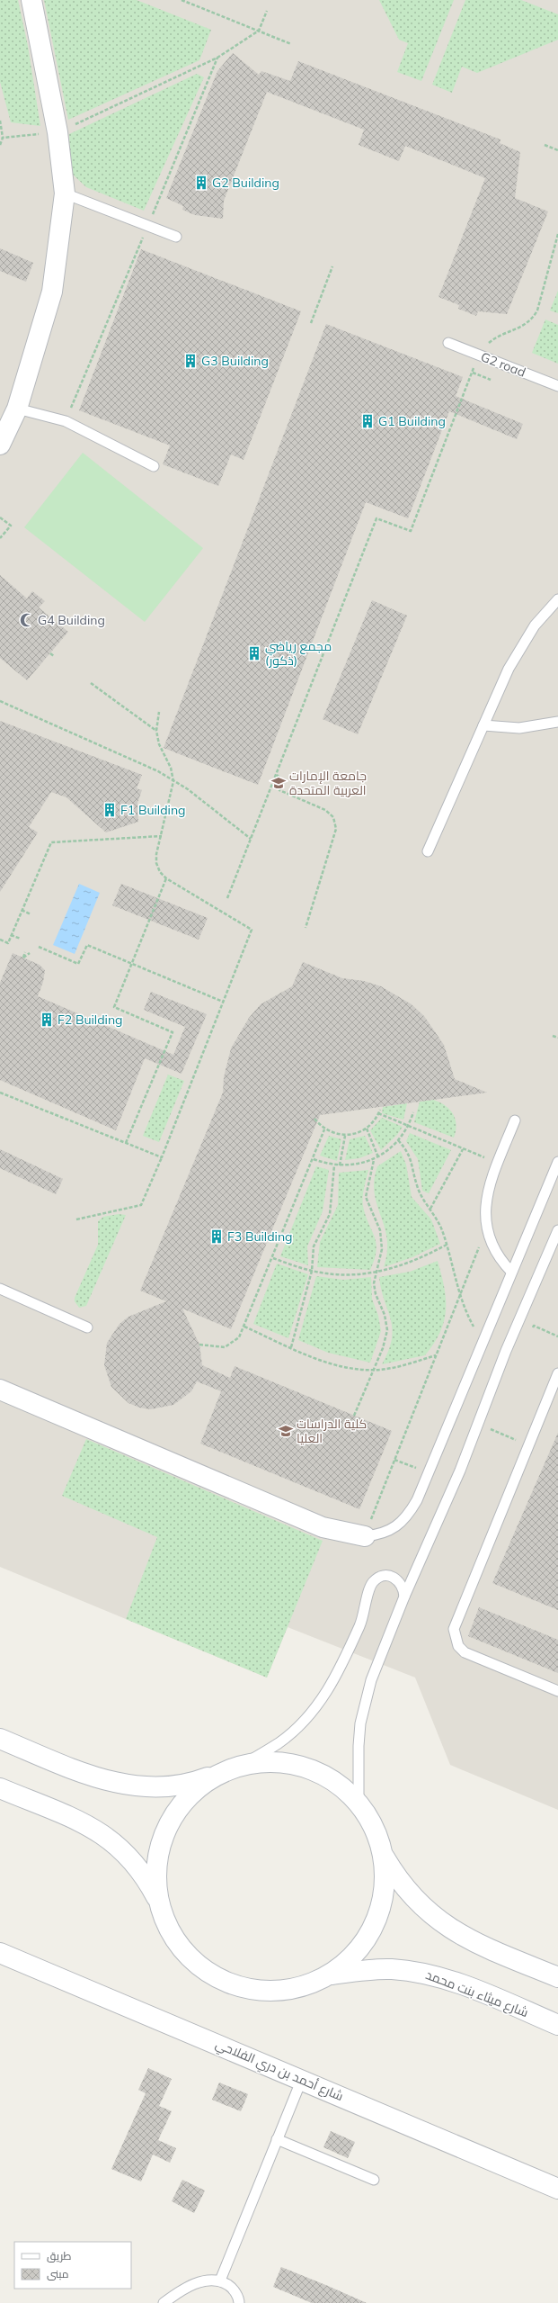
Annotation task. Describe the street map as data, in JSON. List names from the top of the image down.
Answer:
{
  "streets": {
    "main road": ["شارع ميثاء بنت محمد", "شارع أحمد بن دري الفلاحي"],
    "lane": ["G2 road"]
  },
  "places": {
    "building": [
      "G2 Building",
      "G3 Building",
      "G1 Building",
      "مجمع رياضي (ذكور)",
      "F1 Building",
      "F2 Building",
      "F3 Building"
    ],
    "mosque": ["G4 Building"],
    "school or university": ["جامعة الإمارات العربية المتحدة", "كلية الدراسات العليا"]
  },
  "legend": ["طريق", "مبنى"]
}
